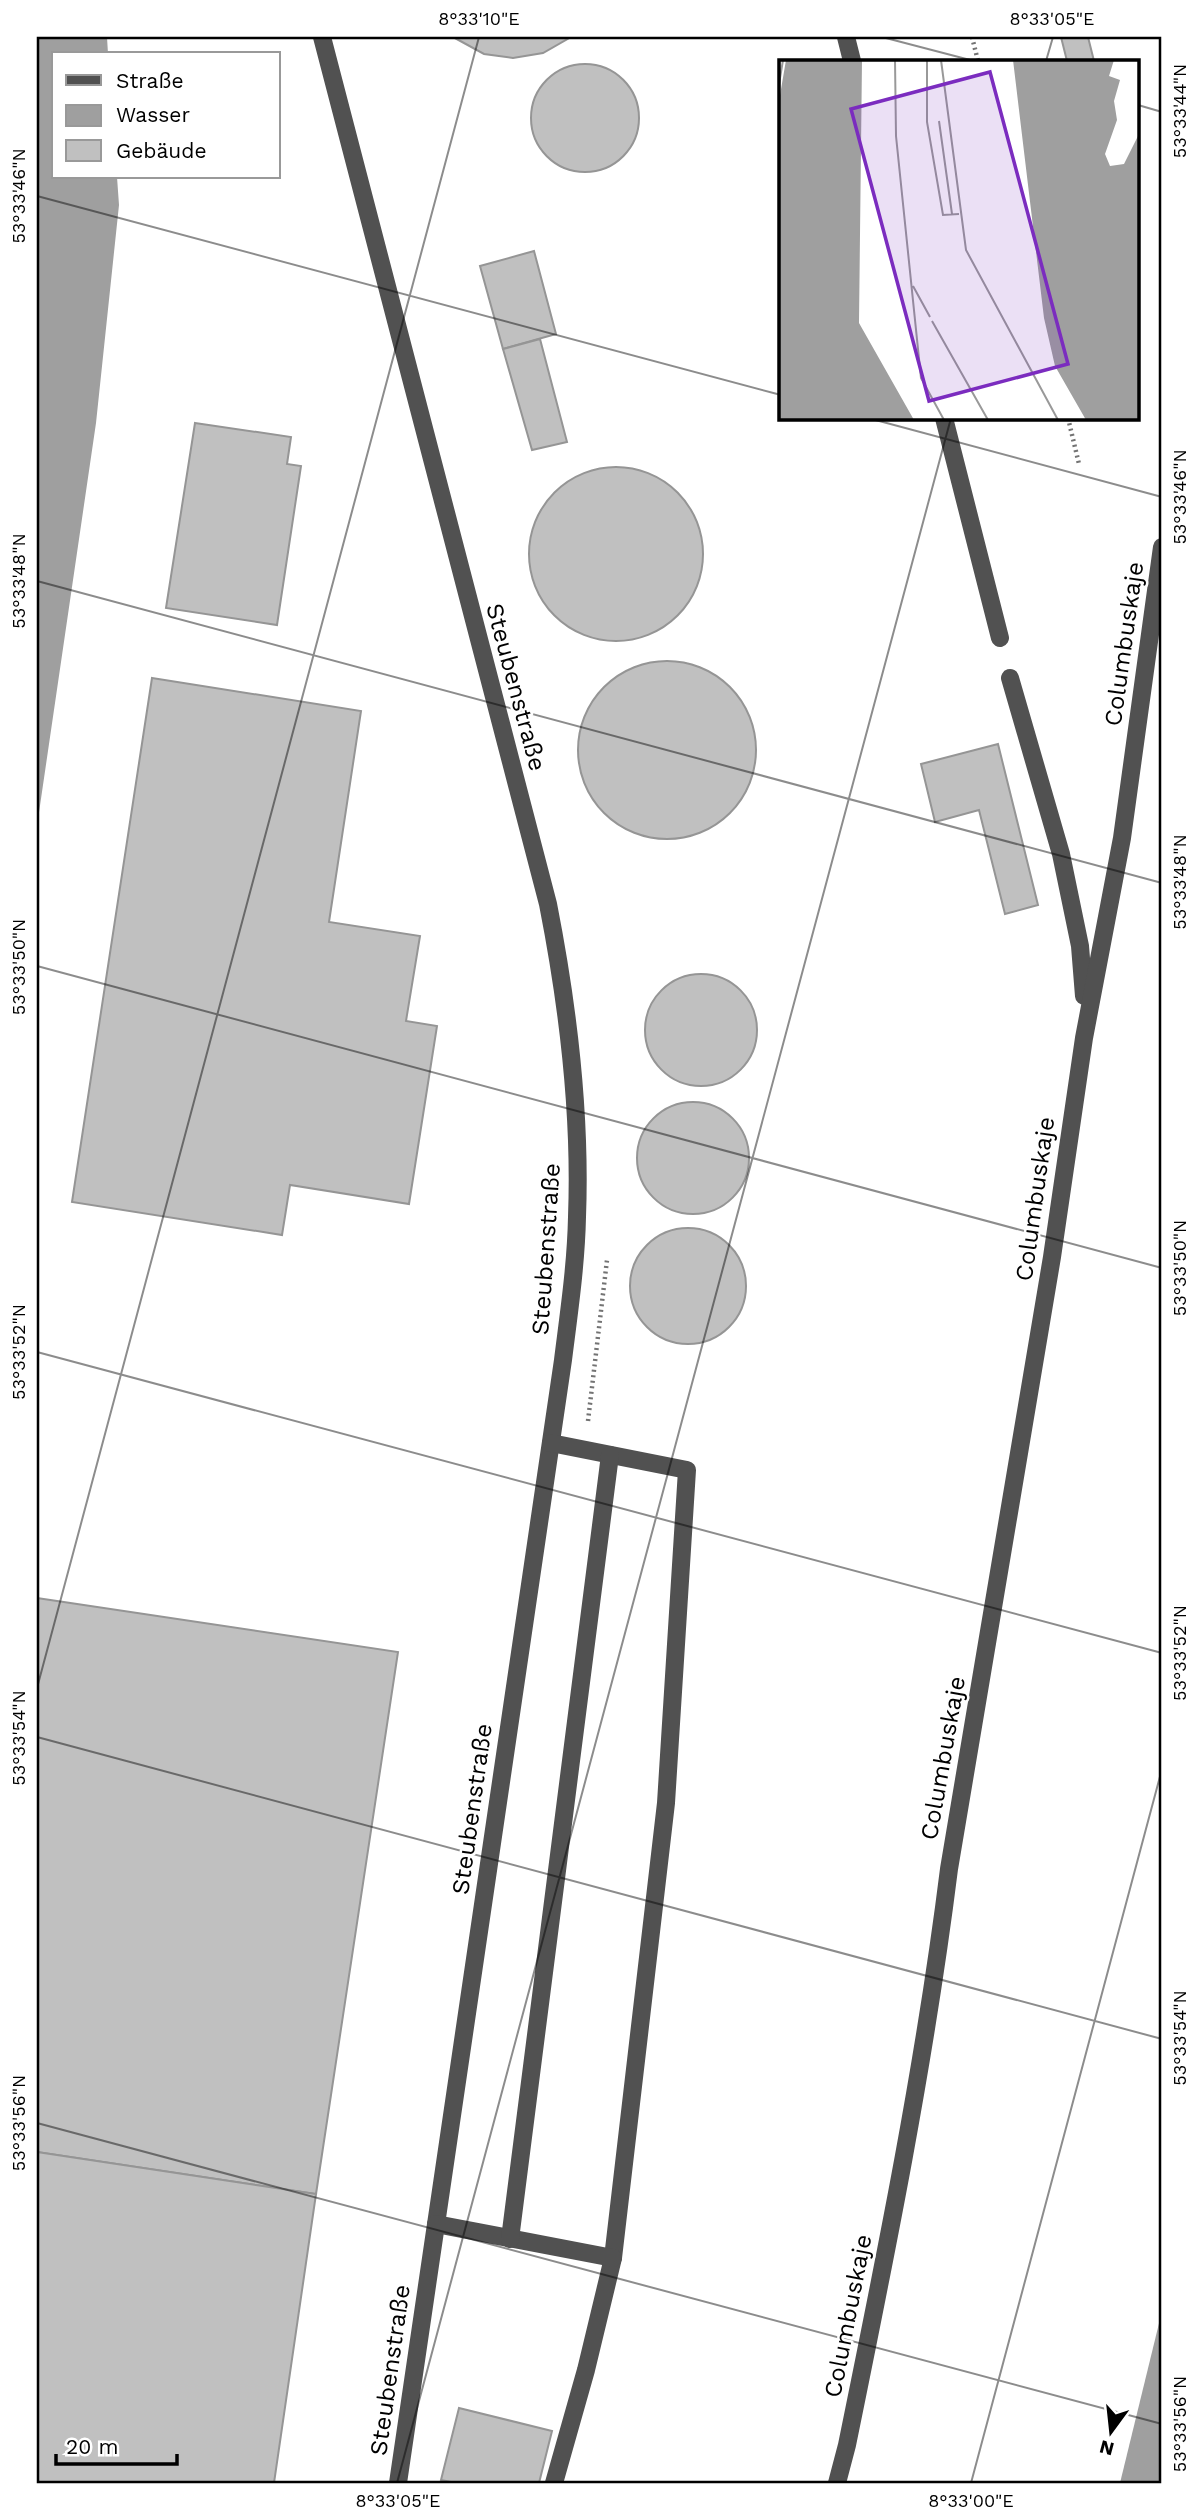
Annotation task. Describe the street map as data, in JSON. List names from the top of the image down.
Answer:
{
  "streets": {
    "street": ["Columbuskaje", "Steubenstraße"]
  },
  "legend": ["Straße", "Wasser", "Gebäude"],
  "scale_bar": "20 m",
  "north": "bottom",
  "coordinates": [
    "8°33'10\"E",
    "8°33'05\"E",
    "53°33'44\"N",
    "53°33'46\"N",
    "53°33'48\"N",
    "53°33'50\"N",
    "53°33'52\"N",
    "53°33'54\"N",
    "53°33'56\"N",
    "8°33'00\"E"
  ]
}
